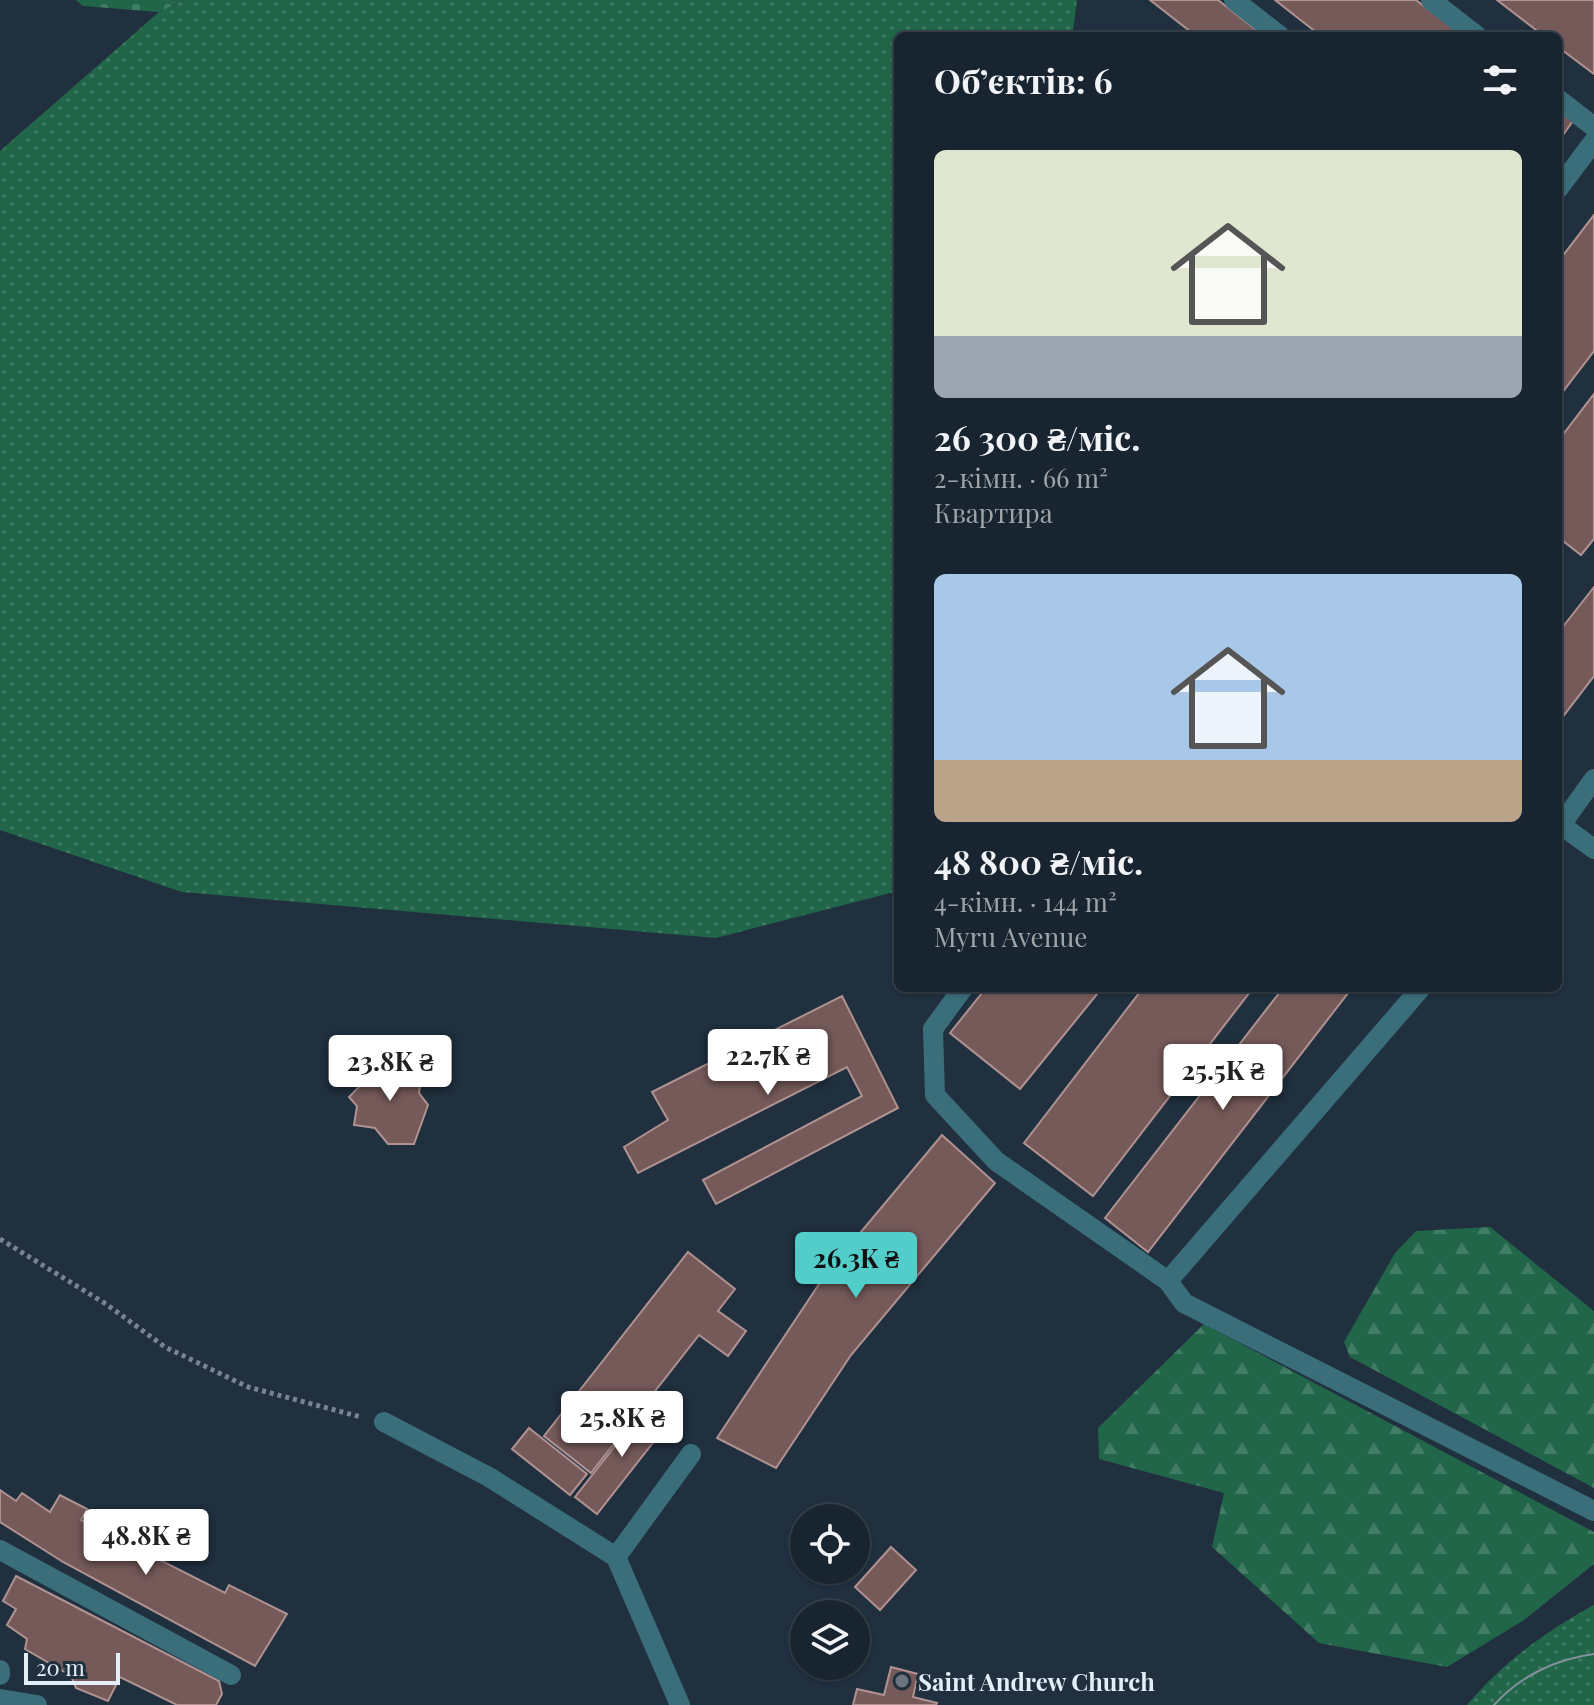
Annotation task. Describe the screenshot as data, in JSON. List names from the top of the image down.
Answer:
{
  "places": ["Saint Andrew Church"],
  "scale_bar": "20 m",
  "page": {
    "heading": "Об’єктів: 6",
    "list": [
      {
        "name": "26 300 ₴/міс.",
        "note": "2-кімн. · 66 m² · Квартира"
      },
      {
        "name": "48 800 ₴/міс.",
        "note": "4-кімн. · 144 m² · Myru Avenue"
      }
    ],
    "price": [
      "22.7K ₴",
      "23.8K ₴",
      "25.5K ₴",
      "26.3K ₴",
      "25.8K ₴",
      "48.8K ₴"
    ],
    "scale": "20 m"
  }
}
